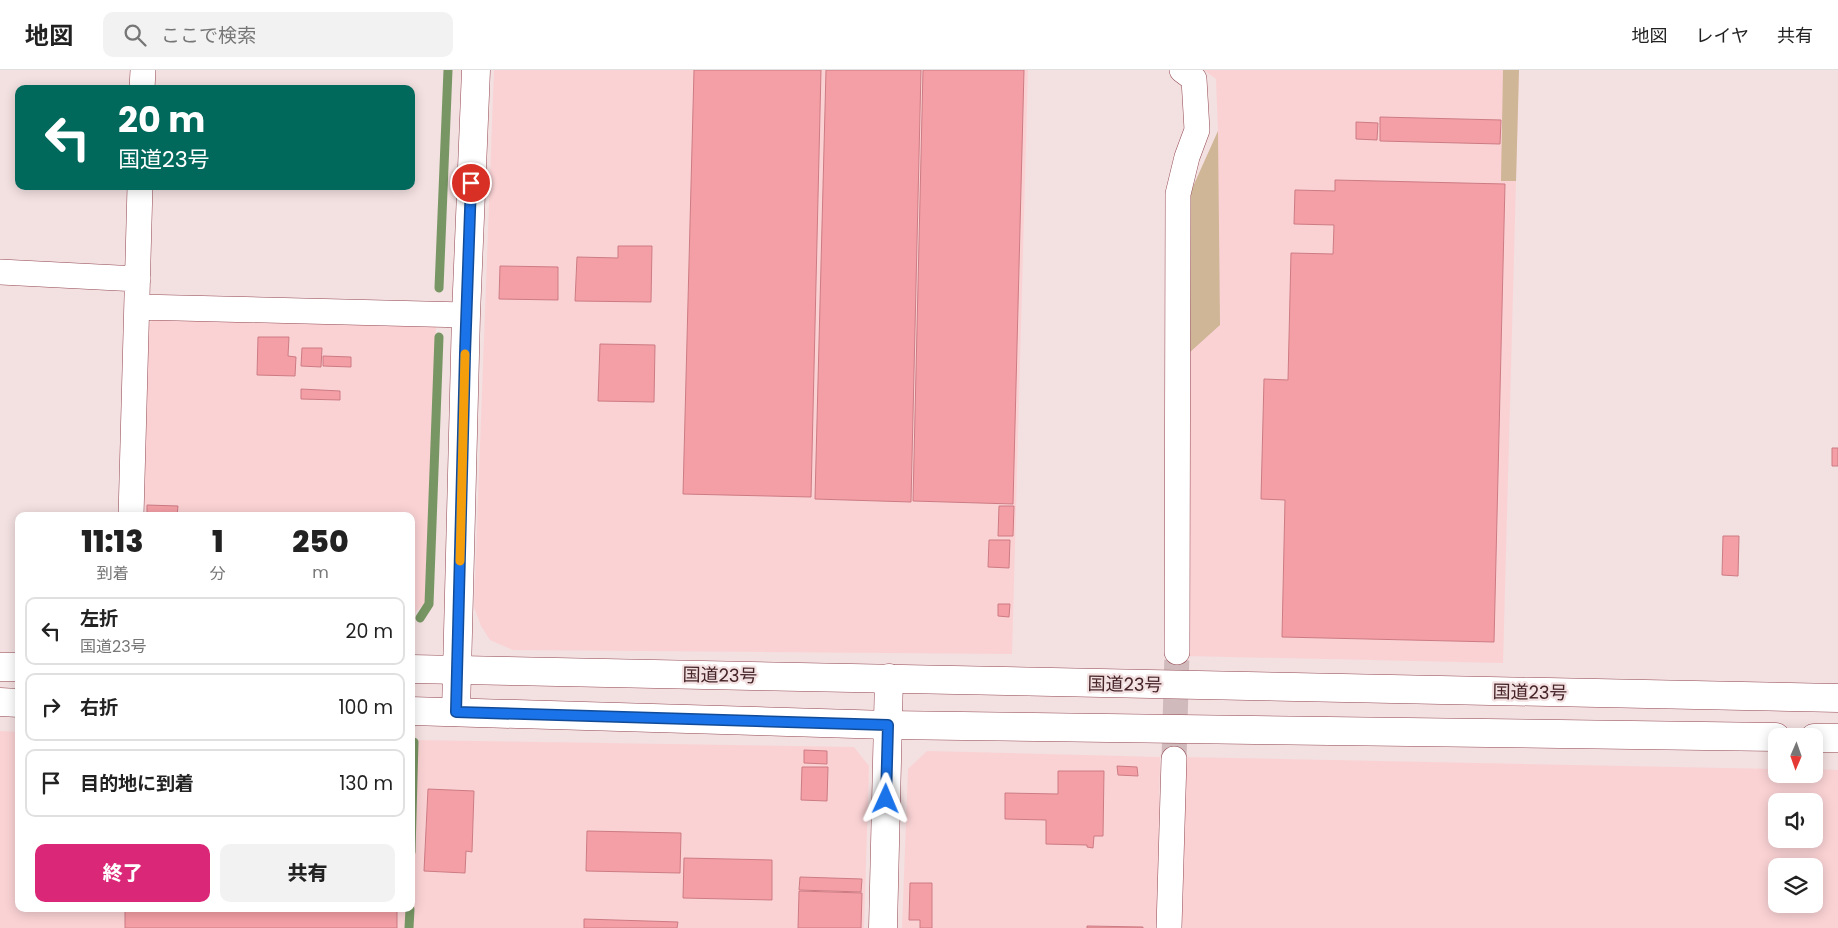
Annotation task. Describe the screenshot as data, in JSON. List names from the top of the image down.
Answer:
{
  "streets": {
    "main road": ["国道23号"]
  },
  "north": "bottom",
  "page": {
    "header": "地図",
    "search": "ここで検索",
    "nav": ["地図", "レイヤ", "共有"],
    "turn": ["20 m", "国道23号"],
    "eta": [
      "11:13",
      "到着",
      "1",
      "分",
      "250",
      "m"
    ],
    "list": [
      {
        "name": "左折",
        "note": "国道23号",
        "value": "20 m"
      },
      {
        "name": "右折",
        "value": "100 m"
      },
      {
        "name": "目的地に到着",
        "value": "130 m"
      }
    ],
    "buttons": ["終了", "共有"]
  }
}
